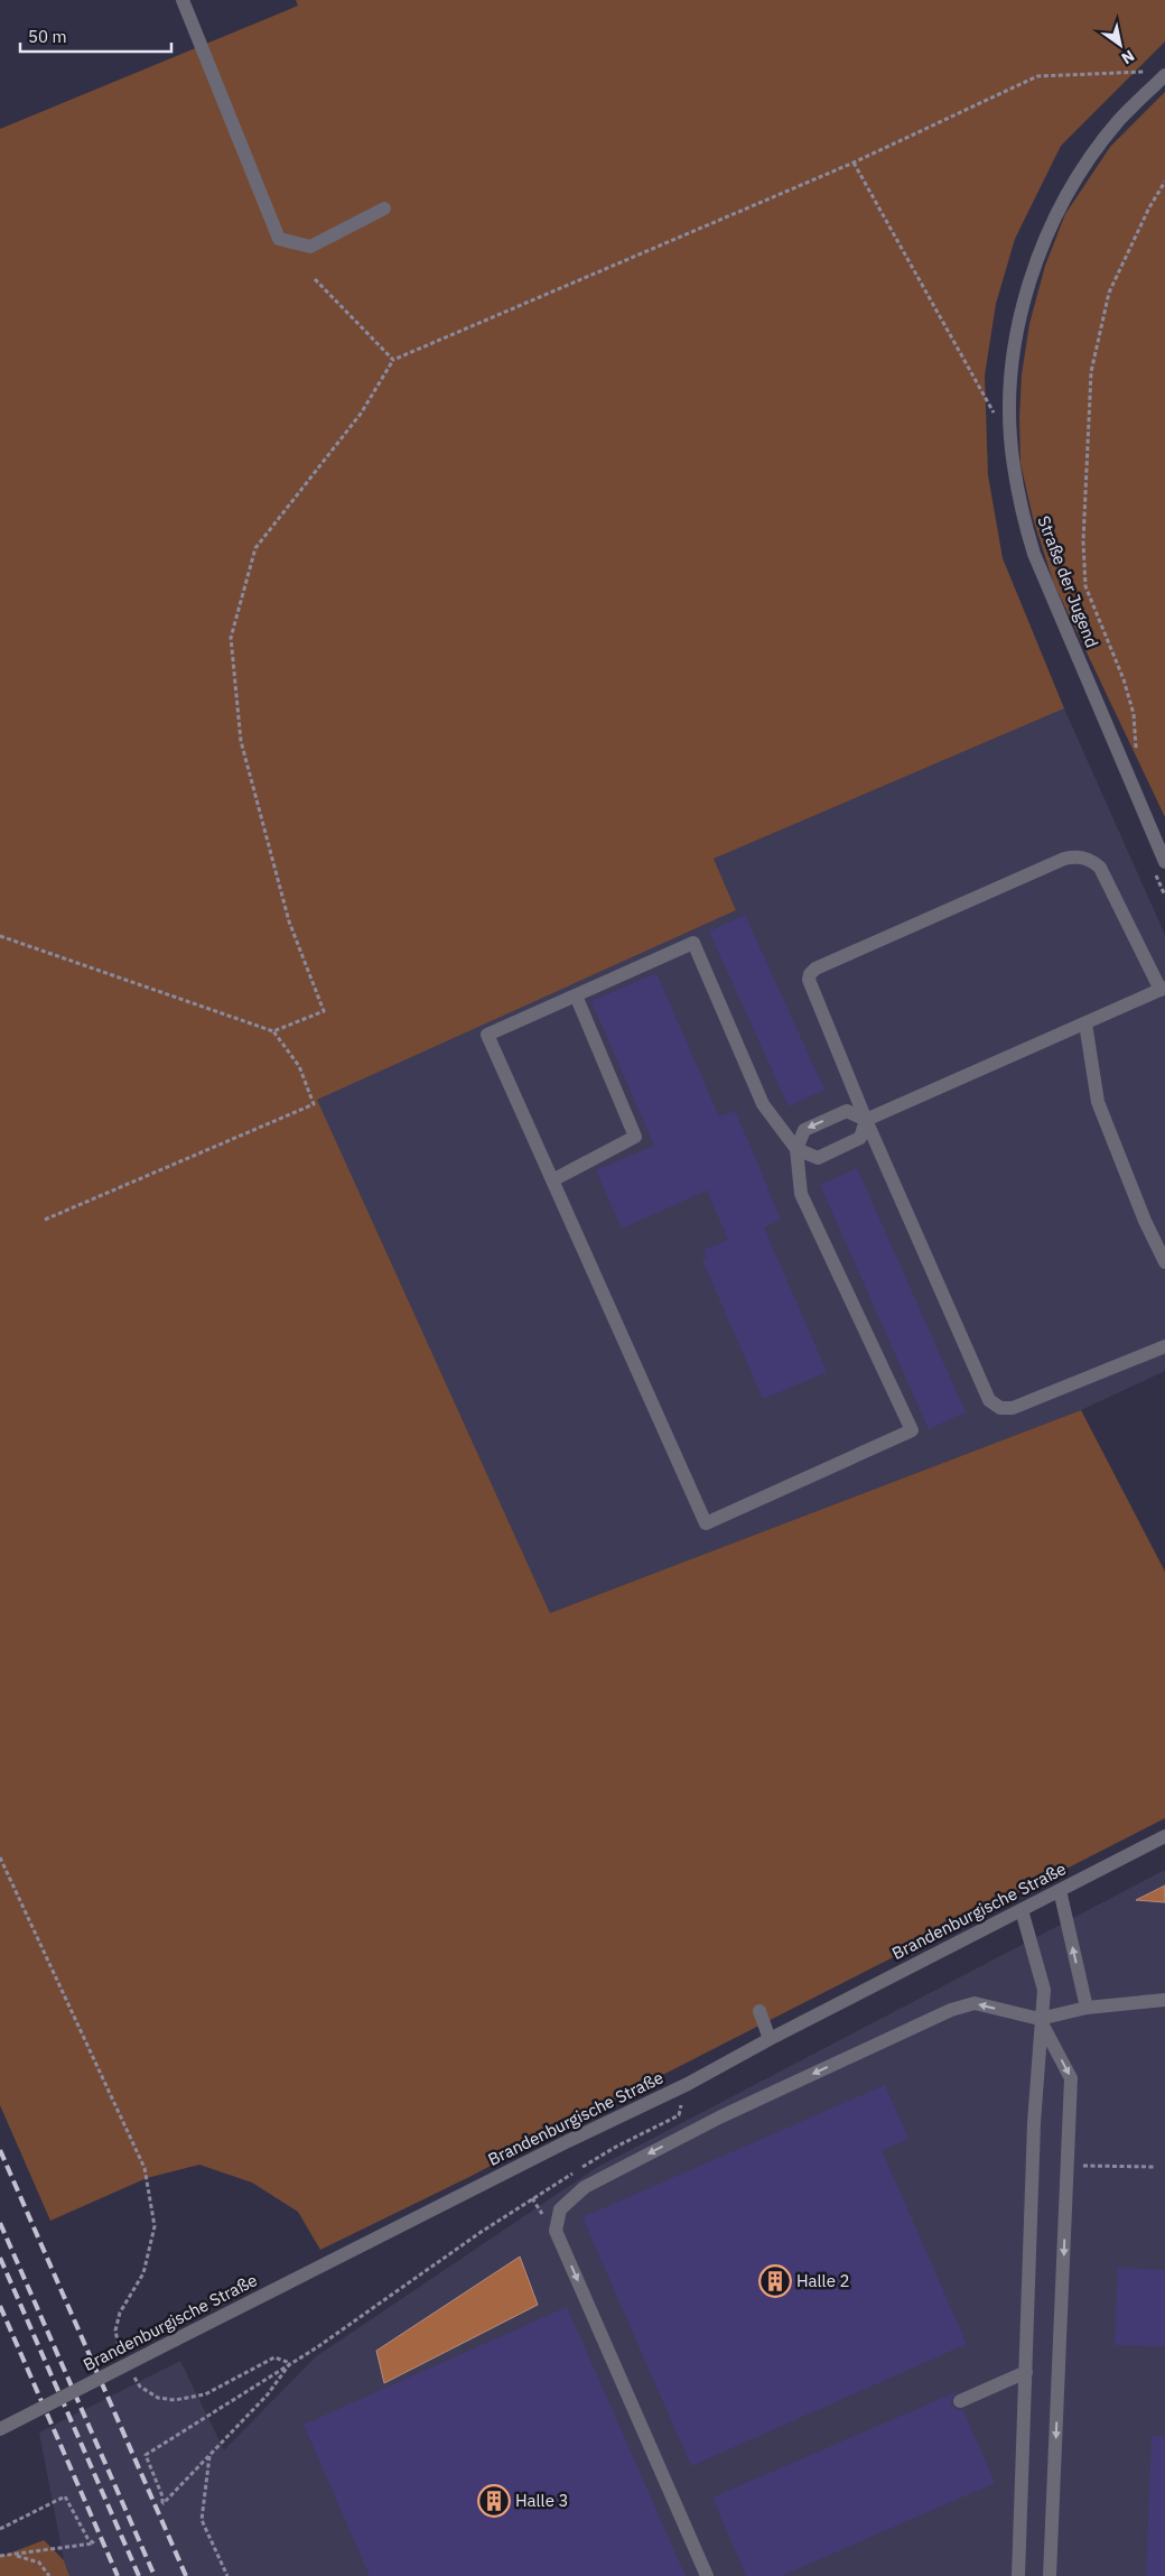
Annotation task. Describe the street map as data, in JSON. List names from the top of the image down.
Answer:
{
  "streets": {
    "street": ["Straße der Jugend", "Brandenburgische Straße"]
  },
  "places": {
    "building": ["Halle 2", "Halle 3"]
  },
  "scale_bar": "50 m",
  "north": "bottom right"
}
